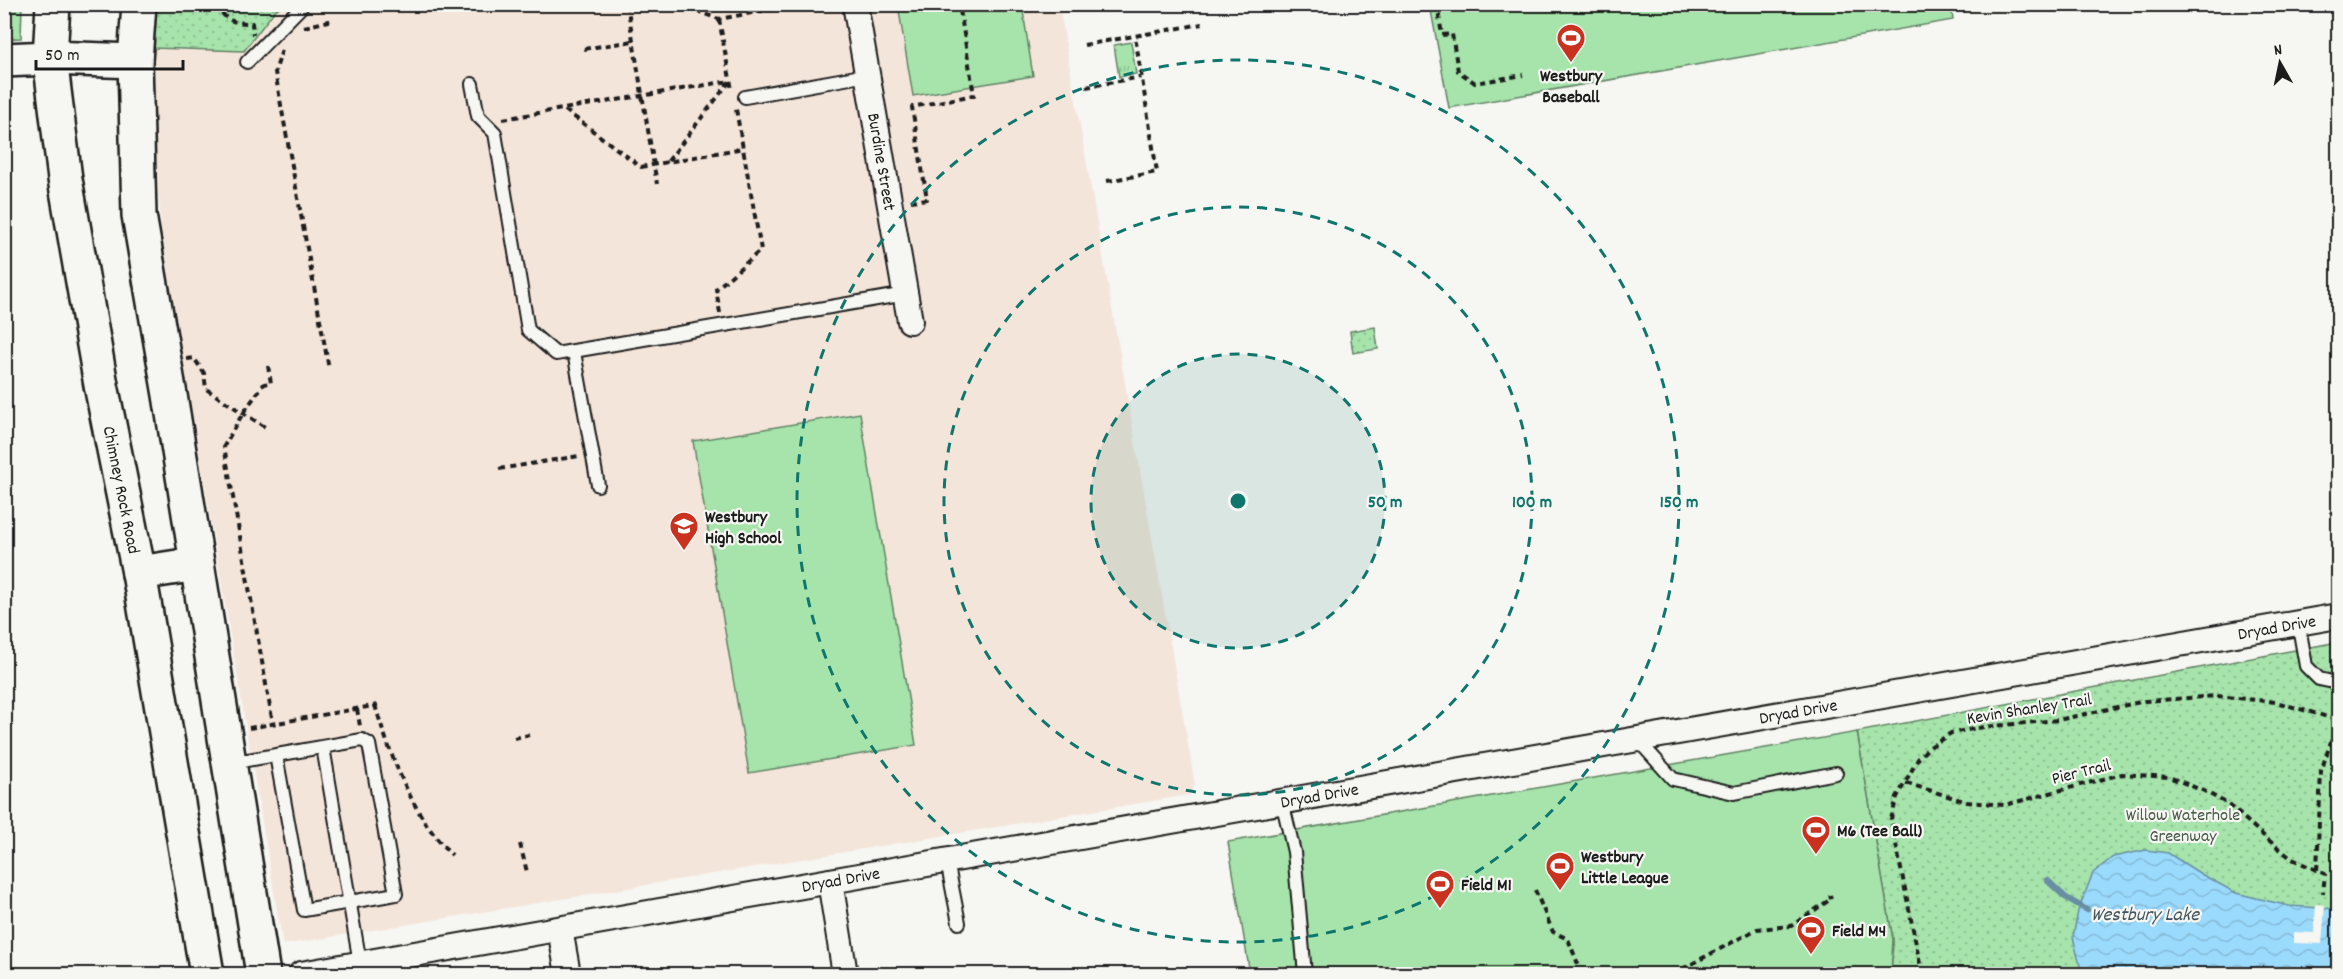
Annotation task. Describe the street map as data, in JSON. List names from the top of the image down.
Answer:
{
  "streets": {
    "main road": ["Chimney Rock Road"],
    "street": ["Burdine Street", "Dryad Drive"],
    "path": ["Kevin Shanley Trail", "Pier Trail"]
  },
  "crossings": [
    ["Kevin Shanley Trail", "Pier Trail"]
  ],
  "water": ["Westbury Lake"],
  "parks": ["Willow Waterhole Greenway"],
  "places": {
    "sports": [
      "Westbury Baseball",
      "M6 (Tee Ball)",
      "Westbury Little League",
      "Field M1",
      "Field M4"
    ],
    "school or university": ["Westbury High School"]
  },
  "scale_bar": "50 m",
  "north": "top",
  "rings": ["50 m", "100 m", "150 m"]
}
